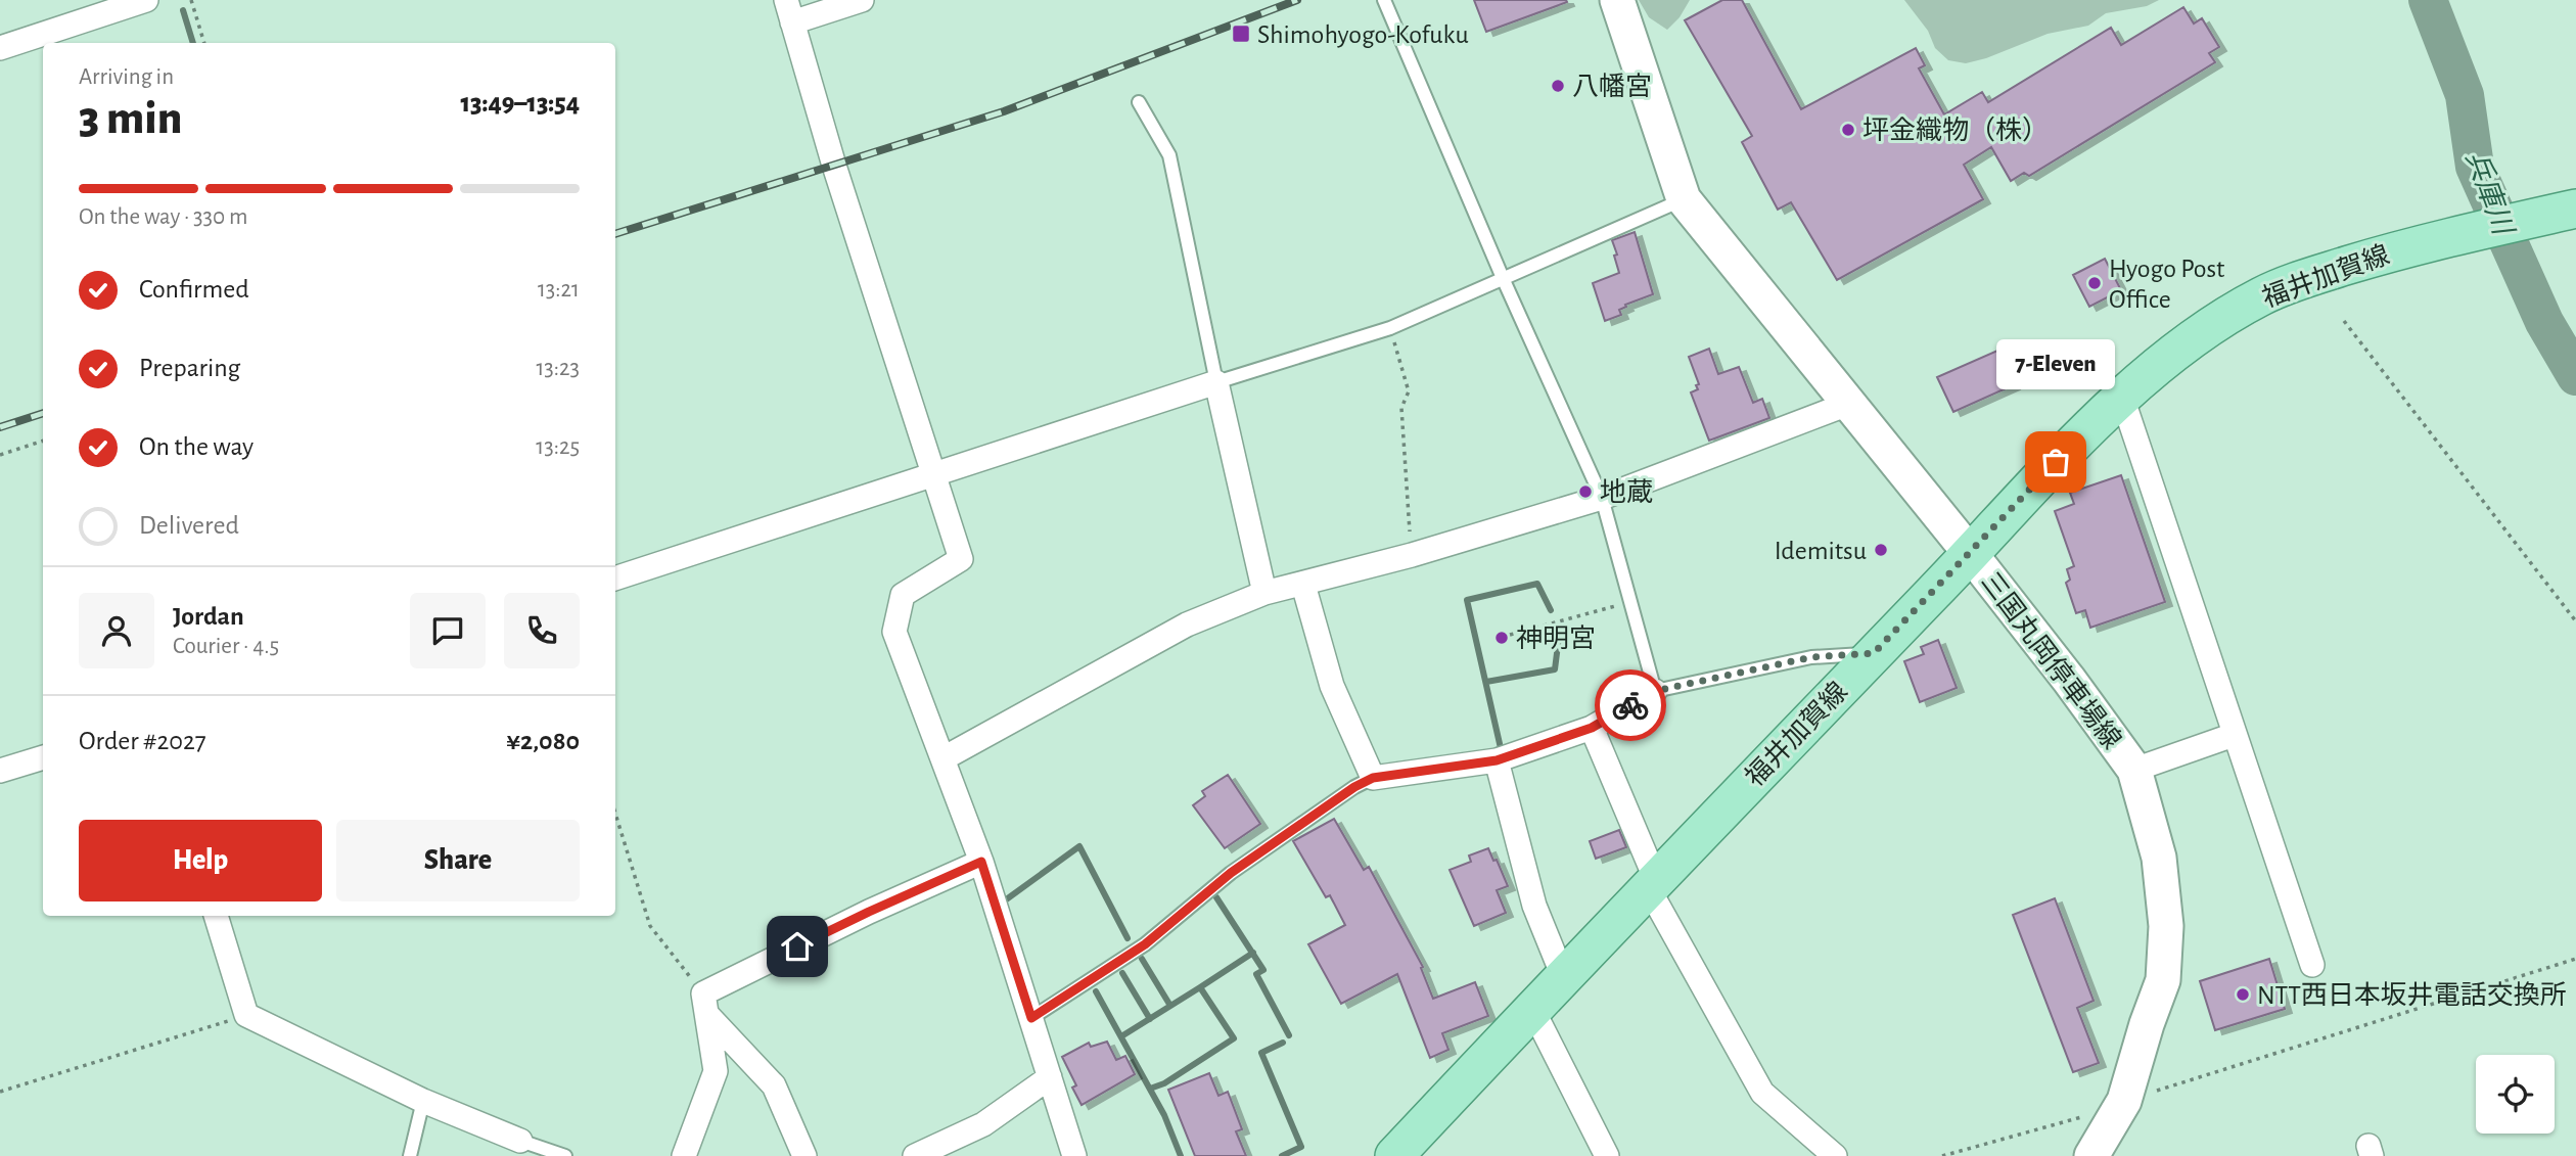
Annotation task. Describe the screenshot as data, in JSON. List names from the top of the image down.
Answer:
{
  "streets": {
    "main road": ["福井加賀線", "三国丸岡停車場線"]
  },
  "crossings": [
    ["福井加賀線", "三国丸岡停車場線"]
  ],
  "water": ["兵庫川"],
  "places": {
    "transit": ["Shimohyogo-Kofuku"],
    "other": [
      "八幡宮",
      "坪金織物（株）",
      "Hyogo Post Office",
      "7-Eleven",
      "地蔵",
      "Idemitsu",
      "神明宮",
      "NTT西日本坂井電話交換所"
    ]
  },
  "page": {
    "heading": ["3 min", "Arriving in", "13:49–13:54"],
    "panel": [
      "Jordan",
      "Courier · 4.5",
      "Order #2027",
      "¥2,080"
    ],
    "bar": "On the way · 330 m",
    "list": [
      ["Confirmed", "13:21"],
      ["Preparing", "13:23"],
      ["On the way", "13:25"],
      "Delivered"
    ],
    "bubble": "7-Eleven",
    "buttons": ["Help", "Share"]
  }
}
